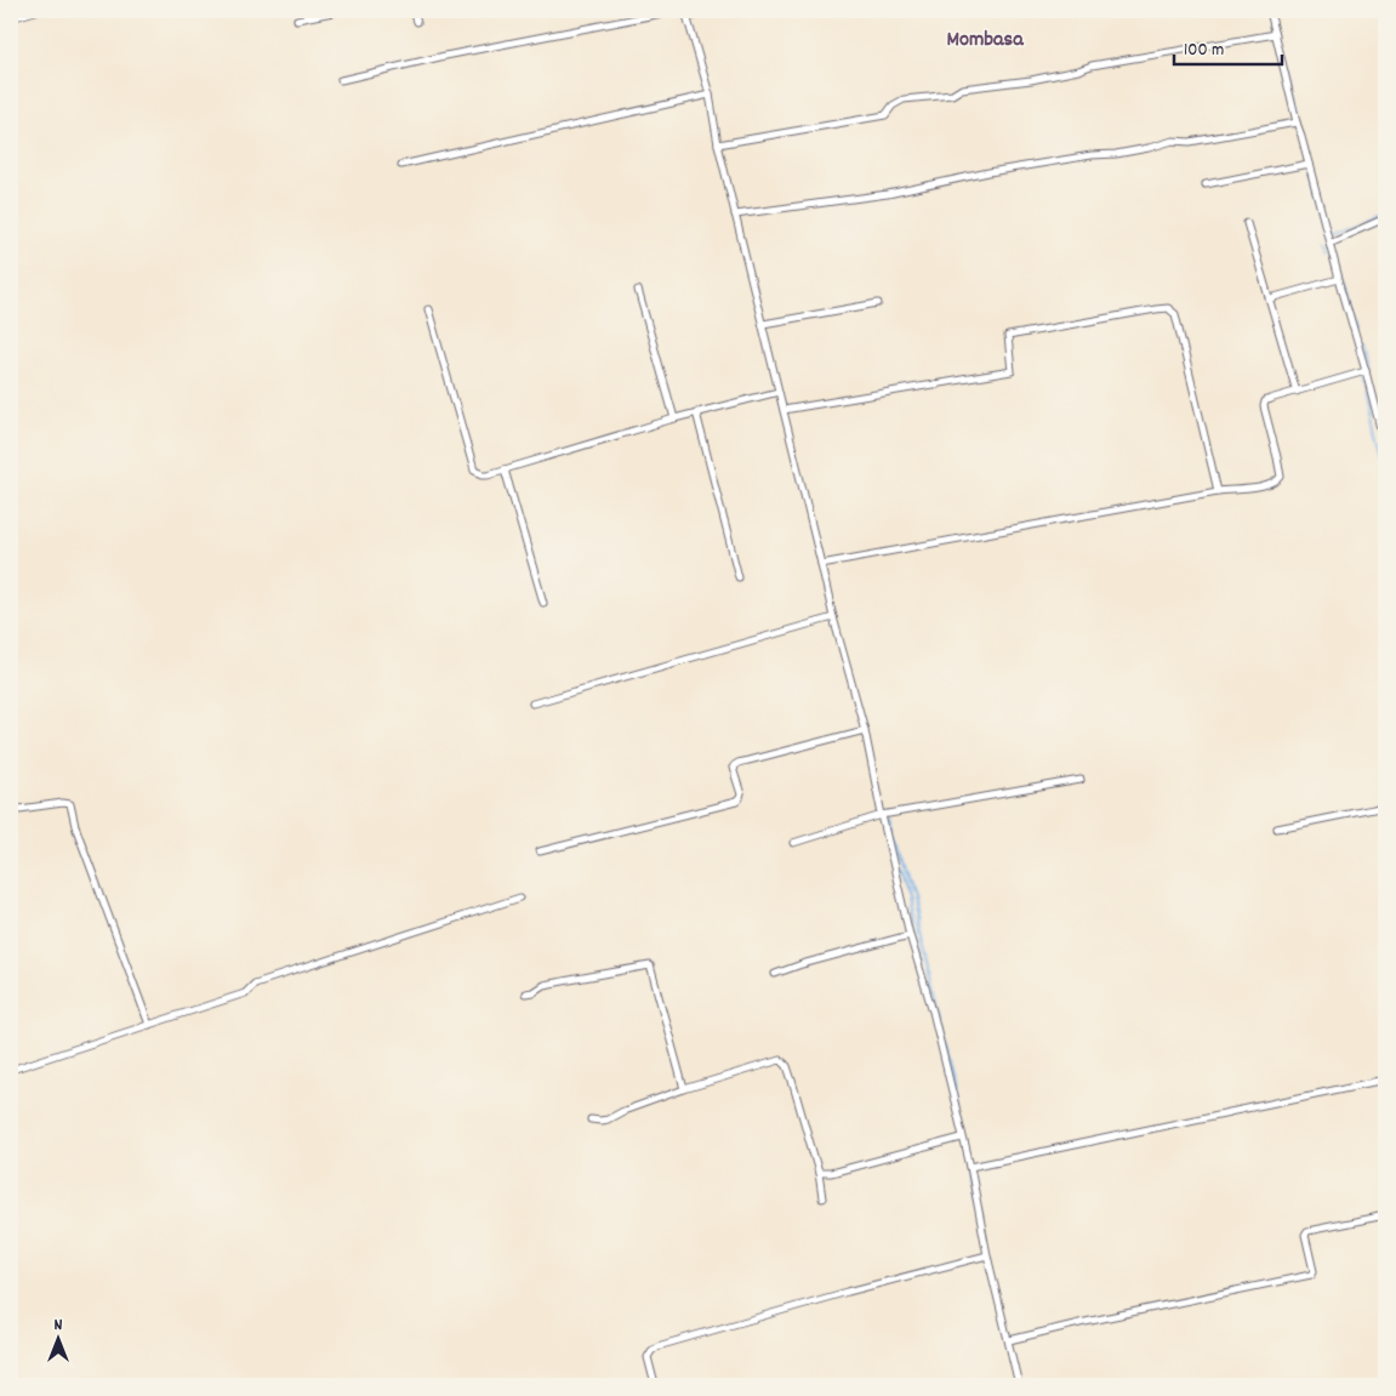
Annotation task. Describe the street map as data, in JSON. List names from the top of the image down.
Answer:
{
  "districts": ["Mombasa"],
  "scale_bar": "100 m",
  "north": "top"
}
